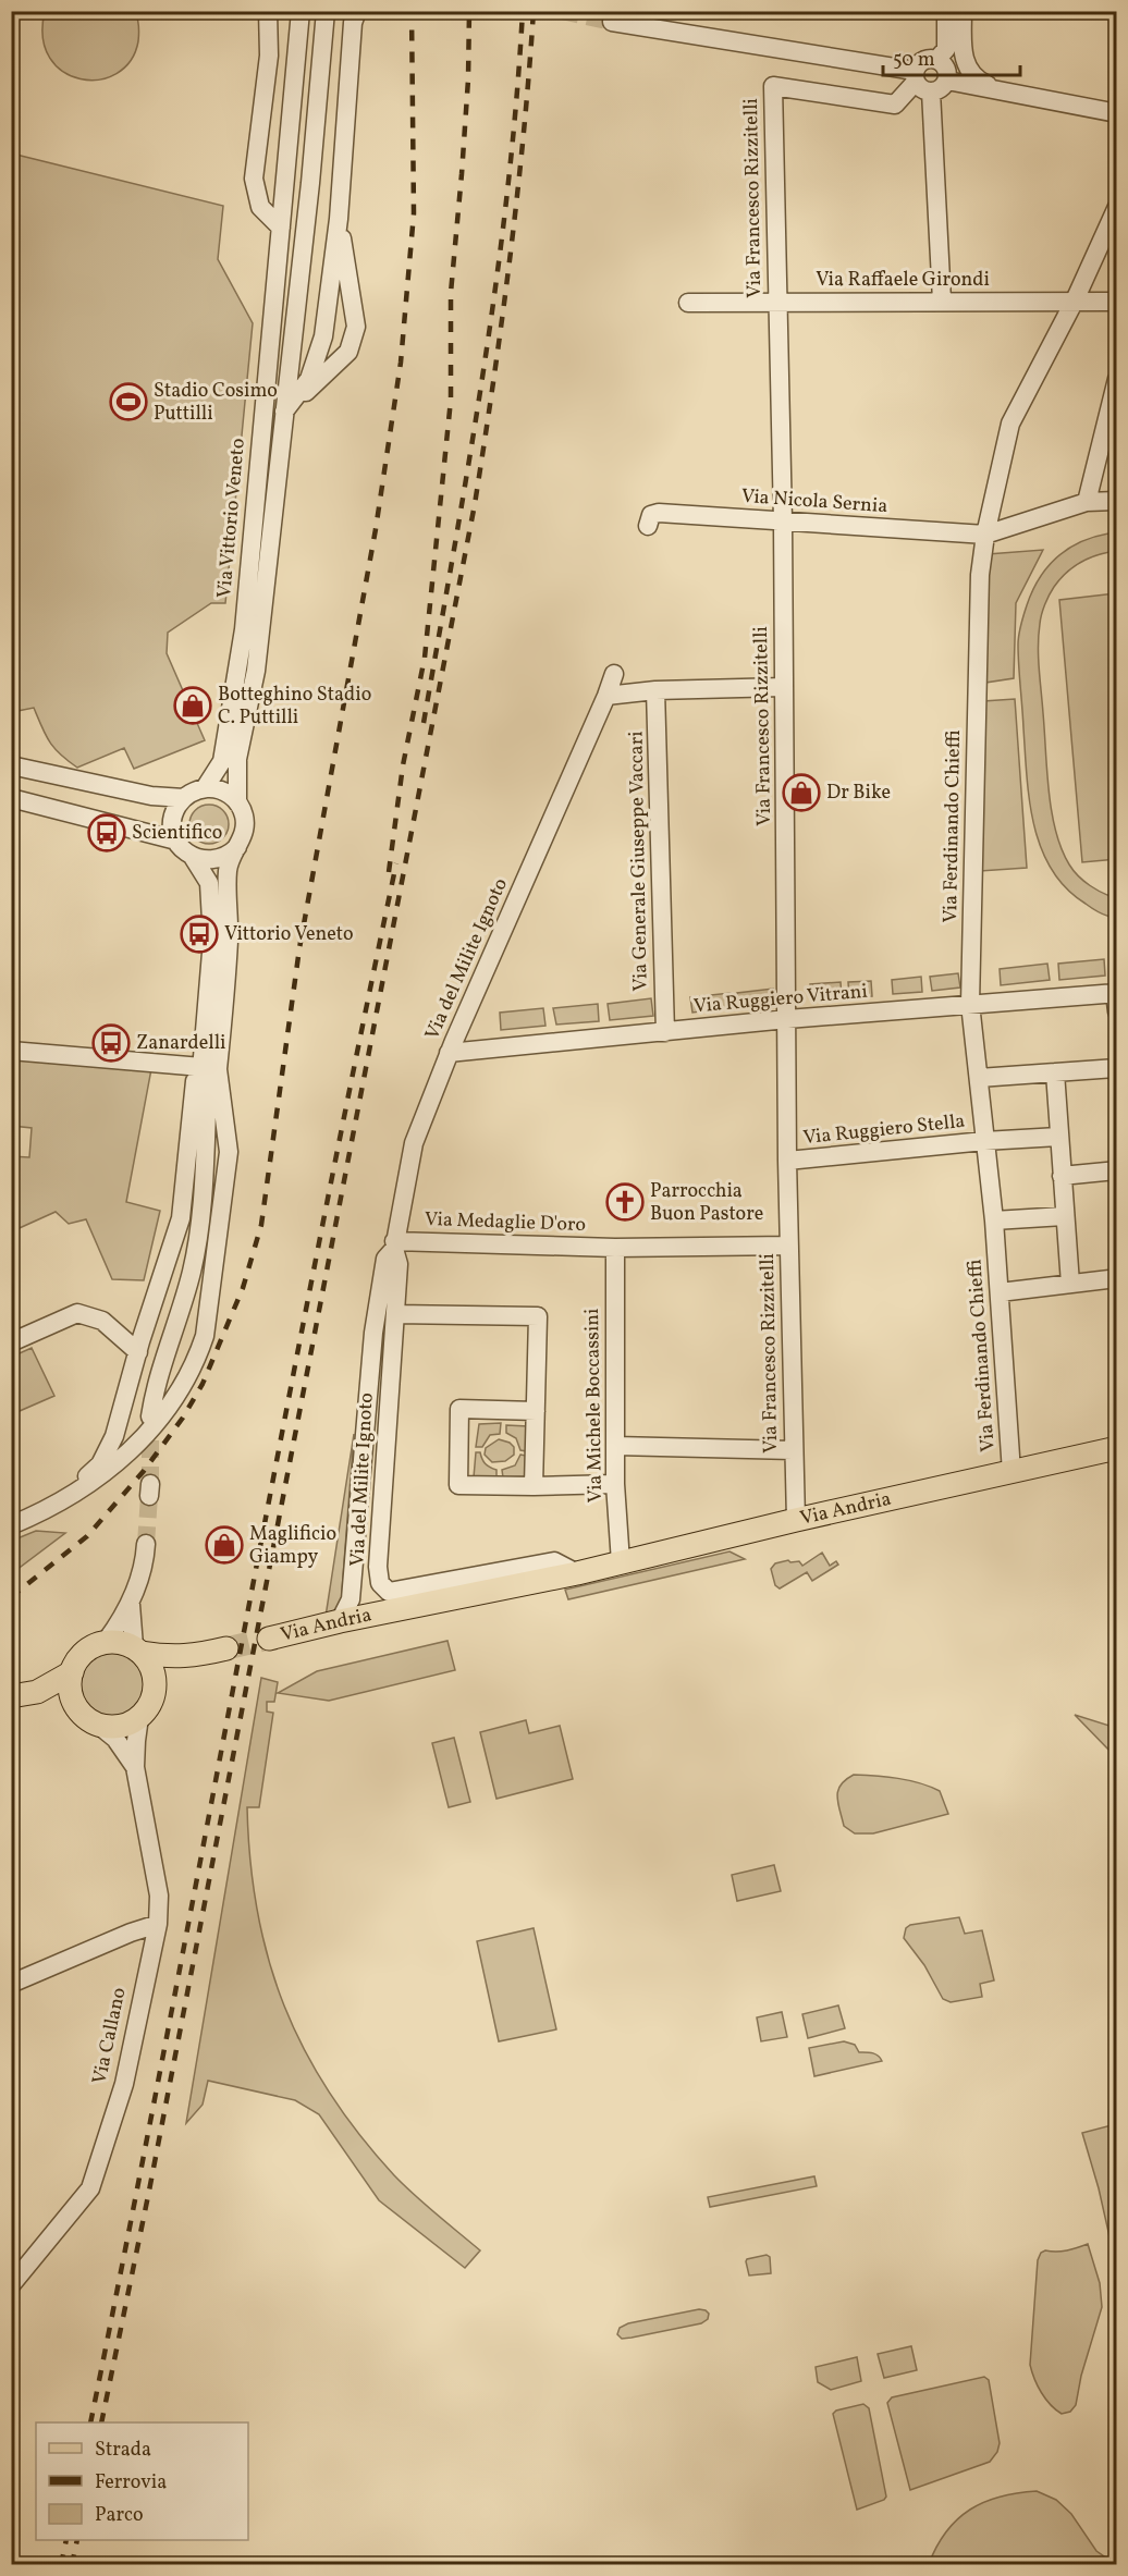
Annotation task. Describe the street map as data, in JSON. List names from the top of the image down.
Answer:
{
  "streets": {
    "main road": ["Via Andria"],
    "street": [
      "Via Francesco Rizzitelli",
      "Via Raffaele Girondi",
      "Via Nicola Sernia",
      "Via Vittorio Veneto",
      "Via Ferdinando Chieffi",
      "Via Generale Giuseppe Vaccari",
      "Via del Milite Ignoto",
      "Via Ruggiero Vitrani",
      "Via Ruggiero Stella",
      "Via Medaglie D'oro",
      "Via Michele Boccassini",
      "Via Callano"
    ]
  },
  "crossings": [
    ["Via Francesco Rizzitelli", "Via Raffaele Girondi"],
    ["Via Francesco Rizzitelli", "Via Nicola Sernia"],
    ["Via Francesco Rizzitelli", "Via Ruggiero Vitrani"],
    ["Via Francesco Rizzitelli", "Via Ruggiero Stella"],
    ["Via Francesco Rizzitelli", "Via Andria"],
    ["Via Raffaele Girondi", "Via Ferdinando Chieffi"],
    ["Via Nicola Sernia", "Via Ferdinando Chieffi"],
    ["Via Ferdinando Chieffi", "Via Ruggiero Vitrani"],
    ["Via Ferdinando Chieffi", "Via Ruggiero Stella"],
    ["Via Ferdinando Chieffi", "Via Andria"],
    ["Via Generale Giuseppe Vaccari", "Via Ruggiero Vitrani"],
    ["Via del Milite Ignoto", "Via Ruggiero Vitrani"],
    ["Via del Milite Ignoto", "Via Medaglie D'oro"],
    ["Via del Milite Ignoto", "Via Andria"],
    ["Via Medaglie D'oro", "Via Michele Boccassini"],
    ["Via Michele Boccassini", "Via Andria"]
  ],
  "places": {
    "sports": ["Stadio Cosimo Puttilli"],
    "shop": ["Botteghino Stadio C. Puttilli", "Dr Bike", "Maglificio Giampy"],
    "bus stop": ["Scientifico", "Vittorio Veneto", "Zanardelli"],
    "church": ["Parrocchia Buon Pastore"]
  },
  "legend": ["Strada", "Ferrovia", "Parco"],
  "scale_bar": "50 m"
}
